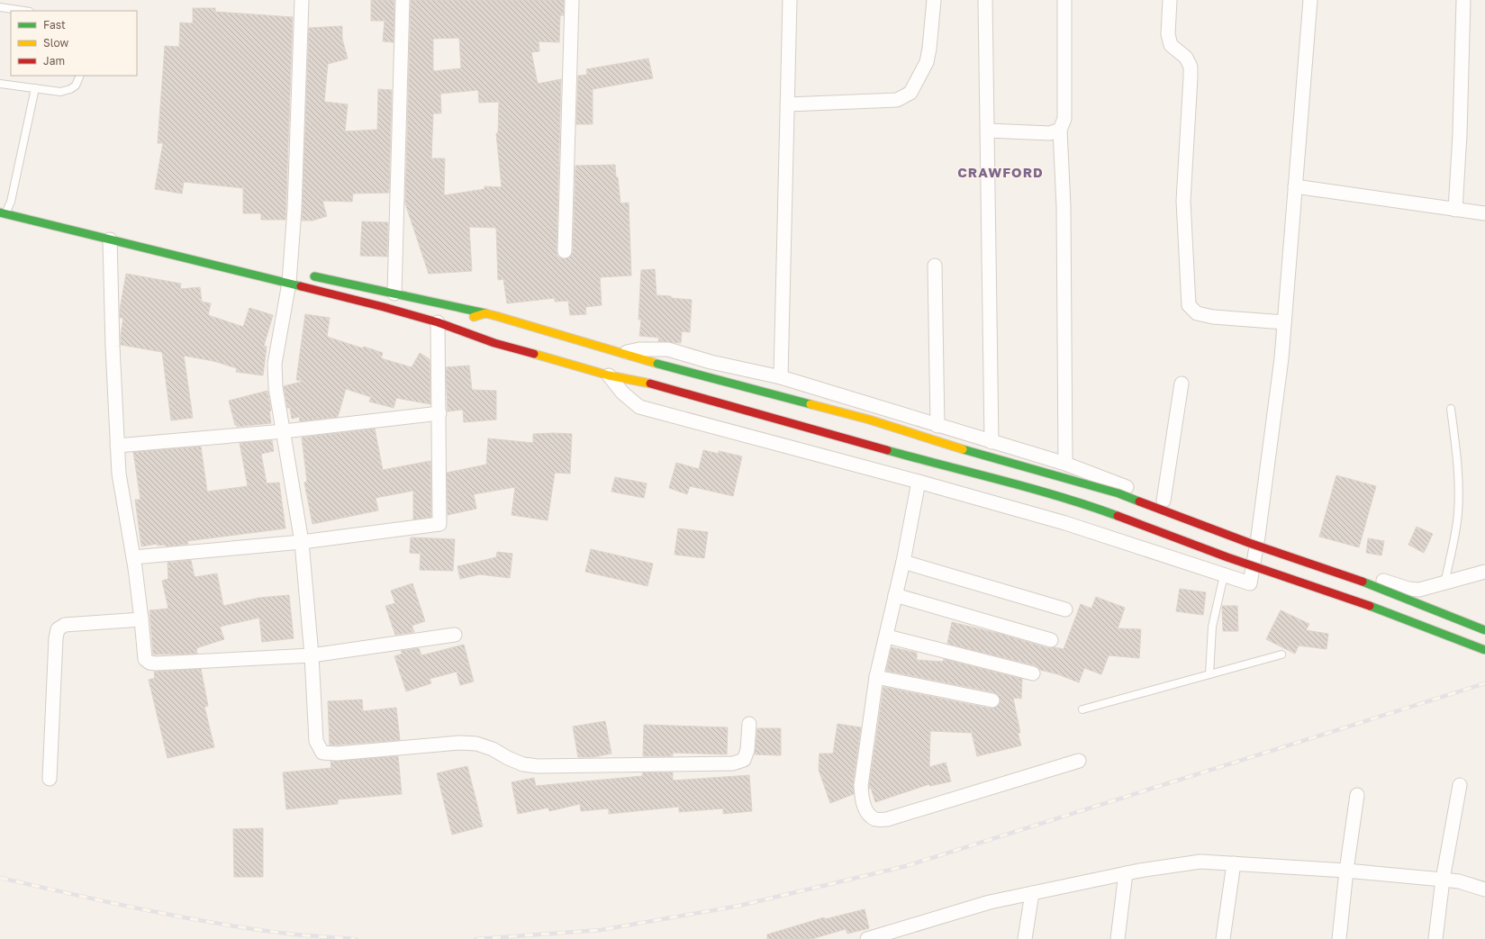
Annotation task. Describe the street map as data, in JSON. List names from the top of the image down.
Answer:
{
  "districts": ["CRAWFORD"],
  "legend": ["Fast", "Slow", "Jam"]
}
